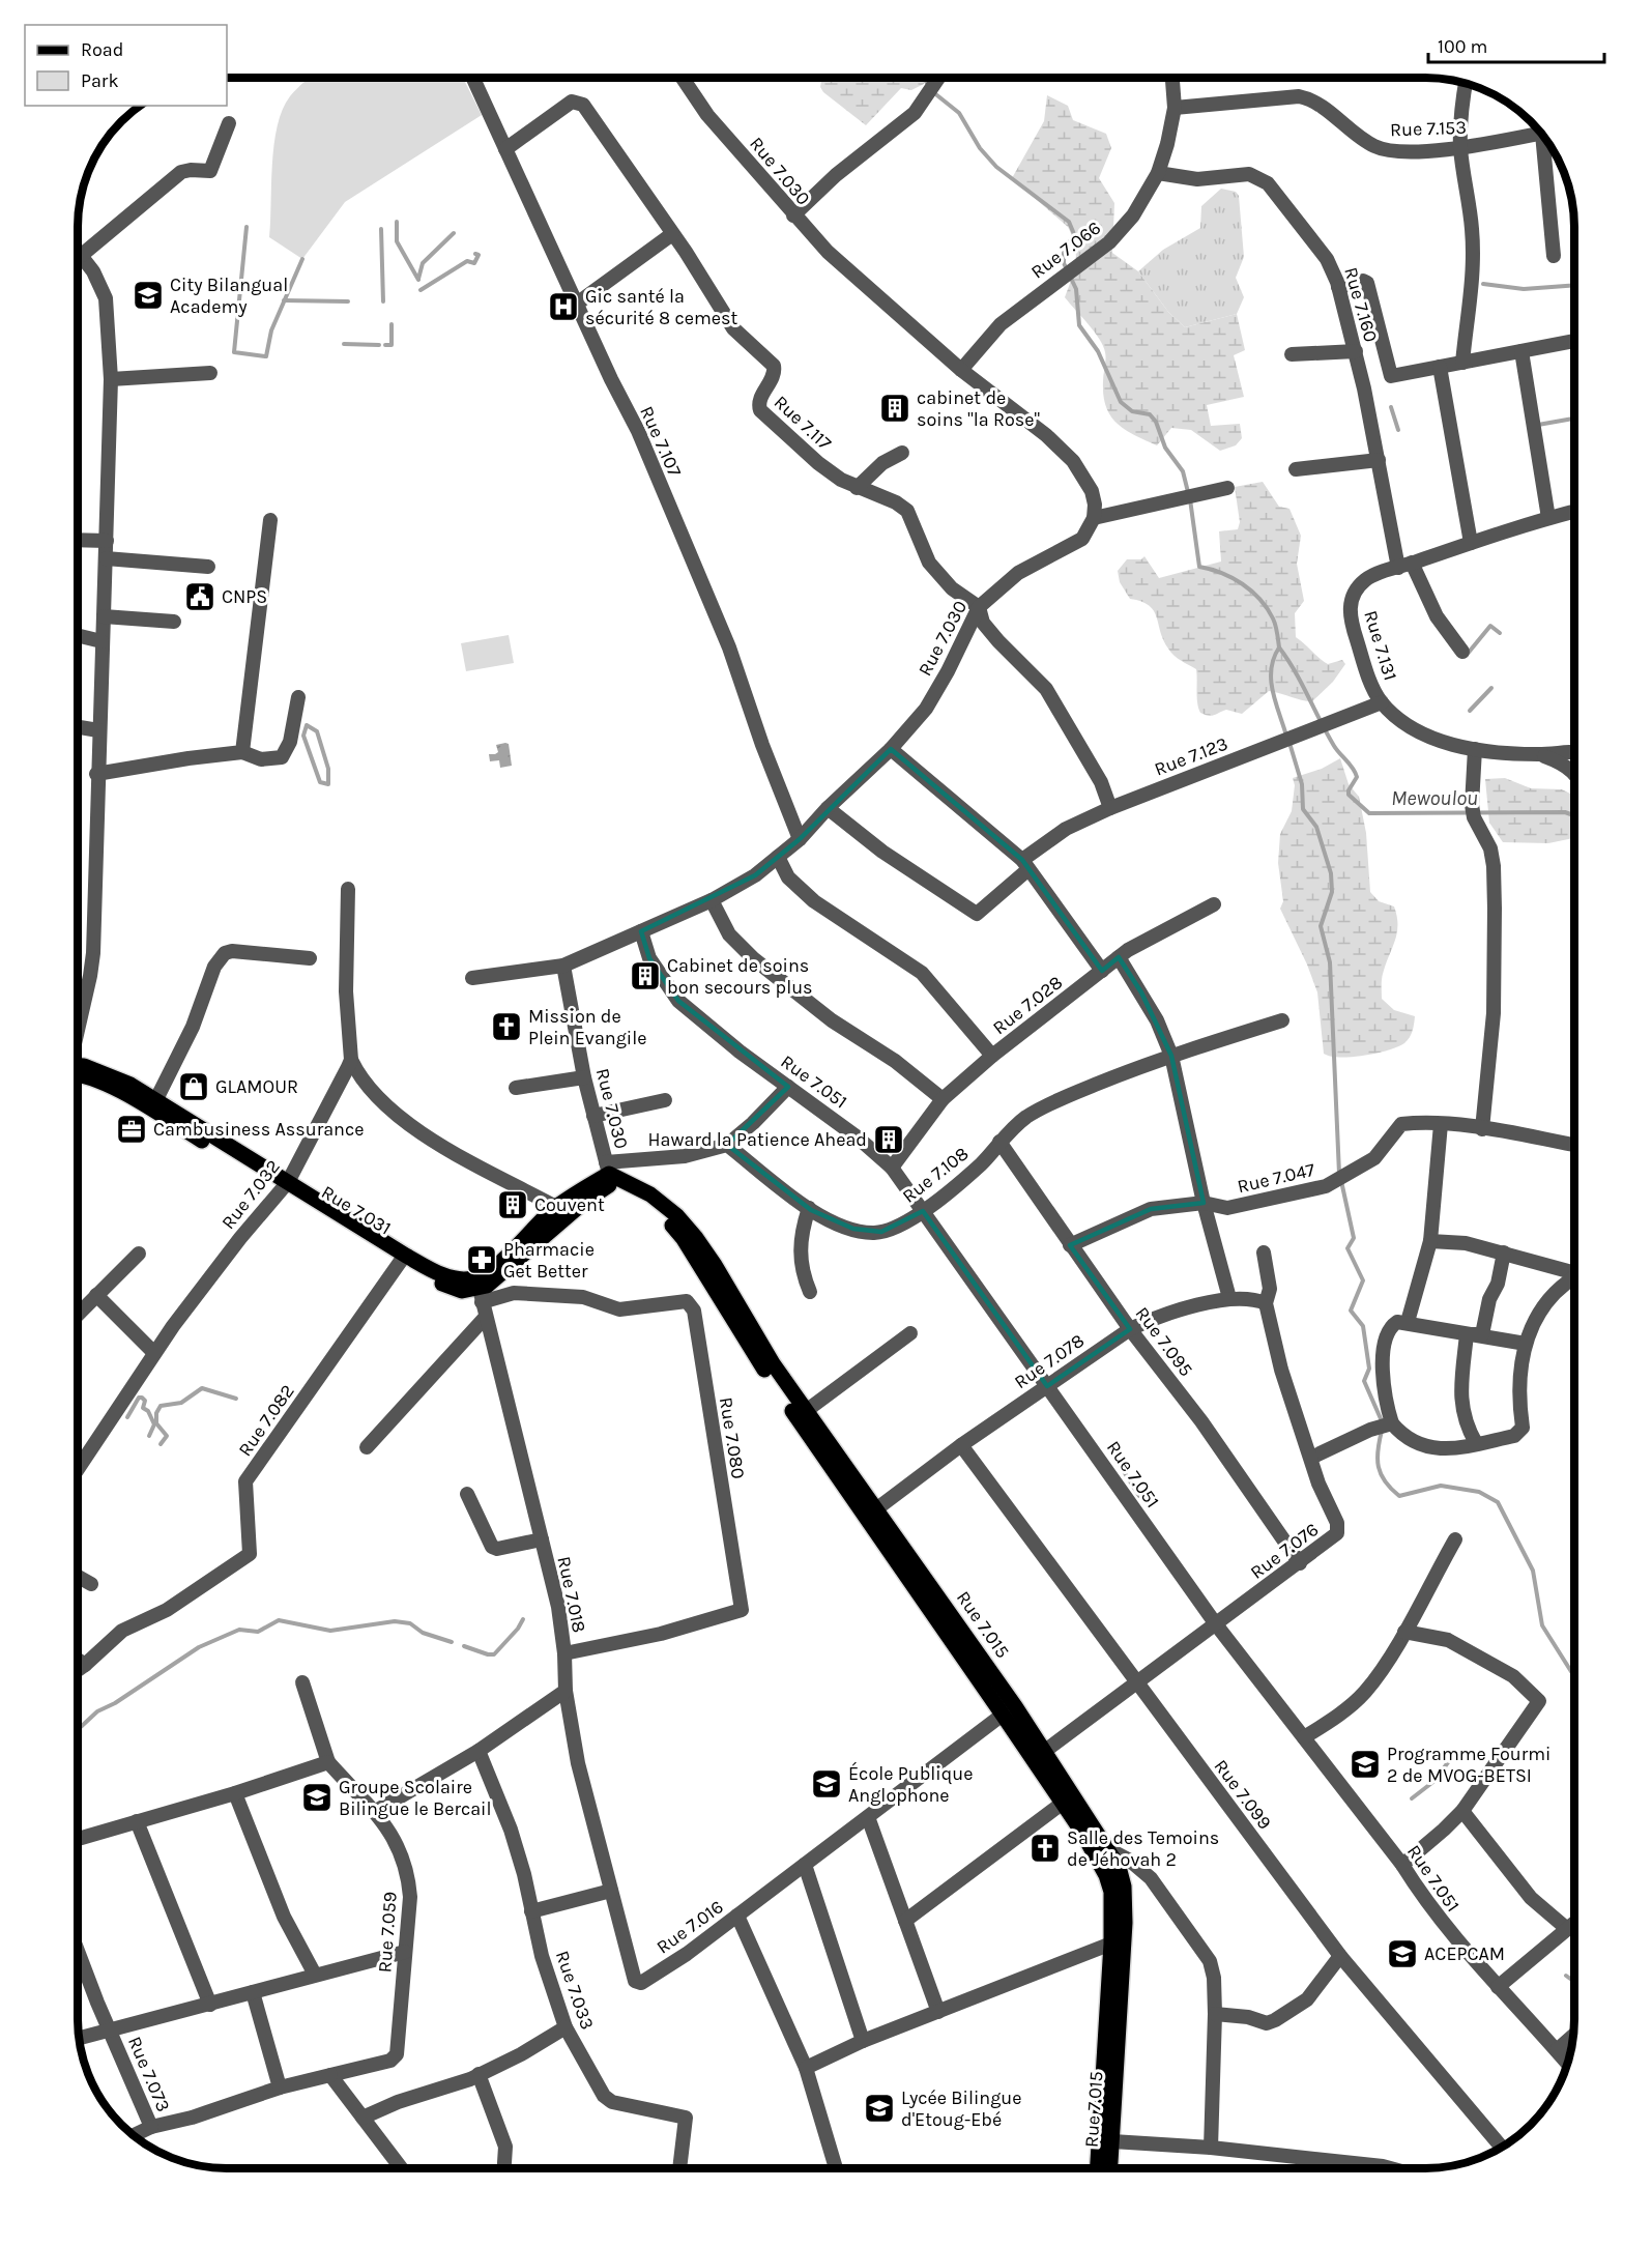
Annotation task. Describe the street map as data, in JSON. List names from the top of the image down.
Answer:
{
  "streets": {
    "main road": ["Rue 7.031", "Rue 7.015"],
    "street": [
      "Rue 7.153",
      "Rue 7.030",
      "Rue 7.066",
      "Rue 7.160",
      "Rue 7.117",
      "Rue 7.107",
      "Rue 7.131",
      "Rue 7.123",
      "Rue 7.028",
      "Rue 7.051",
      "Rue 7.108",
      "Rue 7.047",
      "Rue 7.032",
      "Rue 7.095",
      "Rue 7.078",
      "Rue 7.082",
      "Rue 7.080",
      "Rue 7.076",
      "Rue 7.018",
      "Rue 7.099",
      "Rue 7.016",
      "Rue 7.059",
      "Rue 7.033",
      "Rue 7.073"
    ]
  },
  "crossings": [
    ["Rue 7.153", "Rue 7.066"],
    ["Rue 7.030", "Rue 7.066"],
    ["Rue 7.030", "Rue 7.117"],
    ["Rue 7.030", "Rue 7.107"],
    ["Rue 7.030", "Rue 7.123"],
    ["Rue 7.030", "Rue 7.051"],
    ["Rue 7.030", "Rue 7.031"],
    ["Rue 7.030", "Rue 7.015"],
    ["Rue 7.066", "Rue 7.160"],
    ["Rue 7.160", "Rue 7.131"],
    ["Rue 7.117", "Rue 7.107"],
    ["Rue 7.131", "Rue 7.123"],
    ["Rue 7.028", "Rue 7.051"],
    ["Rue 7.051", "Rue 7.108"],
    ["Rue 7.051", "Rue 7.078"],
    ["Rue 7.051", "Rue 7.076"],
    ["Rue 7.108", "Rue 7.095"],
    ["Rue 7.047", "Rue 7.095"],
    ["Rue 7.032", "Rue 7.031"],
    ["Rue 7.031", "Rue 7.082"],
    ["Rue 7.031", "Rue 7.080"],
    ["Rue 7.031", "Rue 7.018"],
    ["Rue 7.031", "Rue 7.015"],
    ["Rue 7.095", "Rue 7.078"],
    ["Rue 7.095", "Rue 7.076"],
    ["Rue 7.078", "Rue 7.076"],
    ["Rue 7.078", "Rue 7.015"],
    ["Rue 7.078", "Rue 7.099"],
    ["Rue 7.080", "Rue 7.018"],
    ["Rue 7.076", "Rue 7.015"],
    ["Rue 7.076", "Rue 7.099"],
    ["Rue 7.018", "Rue 7.016"],
    ["Rue 7.015", "Rue 7.016"],
    ["Rue 7.059", "Rue 7.073"]
  ],
  "water": ["Mewoulou"],
  "places": {
    "school or university": [
      "City Bilangual Academy",
      "Programme Fourmi 2 de MVOG-BETSI",
      "École Publique Anglophone",
      "Groupe Scolaire Bilingue le Bercail",
      "ACEPCAM",
      "Lycée Bilingue d'Etoug-Ebé"
    ],
    "hospital": ["Gic santé la sécurité 8 cemest"],
    "building": [
      "cabinet de soins \"la Rose\"",
      "Cabinet de soins bon secours plus",
      "Haward la Patience Ahead",
      "Couvent"
    ],
    "public building": ["CNPS"],
    "church": ["Mission de Plein Evangile", "Salle des Temoins de Jéhovah 2"],
    "shop": ["GLAMOUR"],
    "office": ["Cambusiness Assurance"],
    "pharmacy": ["Pharmacie Get Better"]
  },
  "legend": ["Road", "Park"],
  "scale_bar": "100 m"
}
